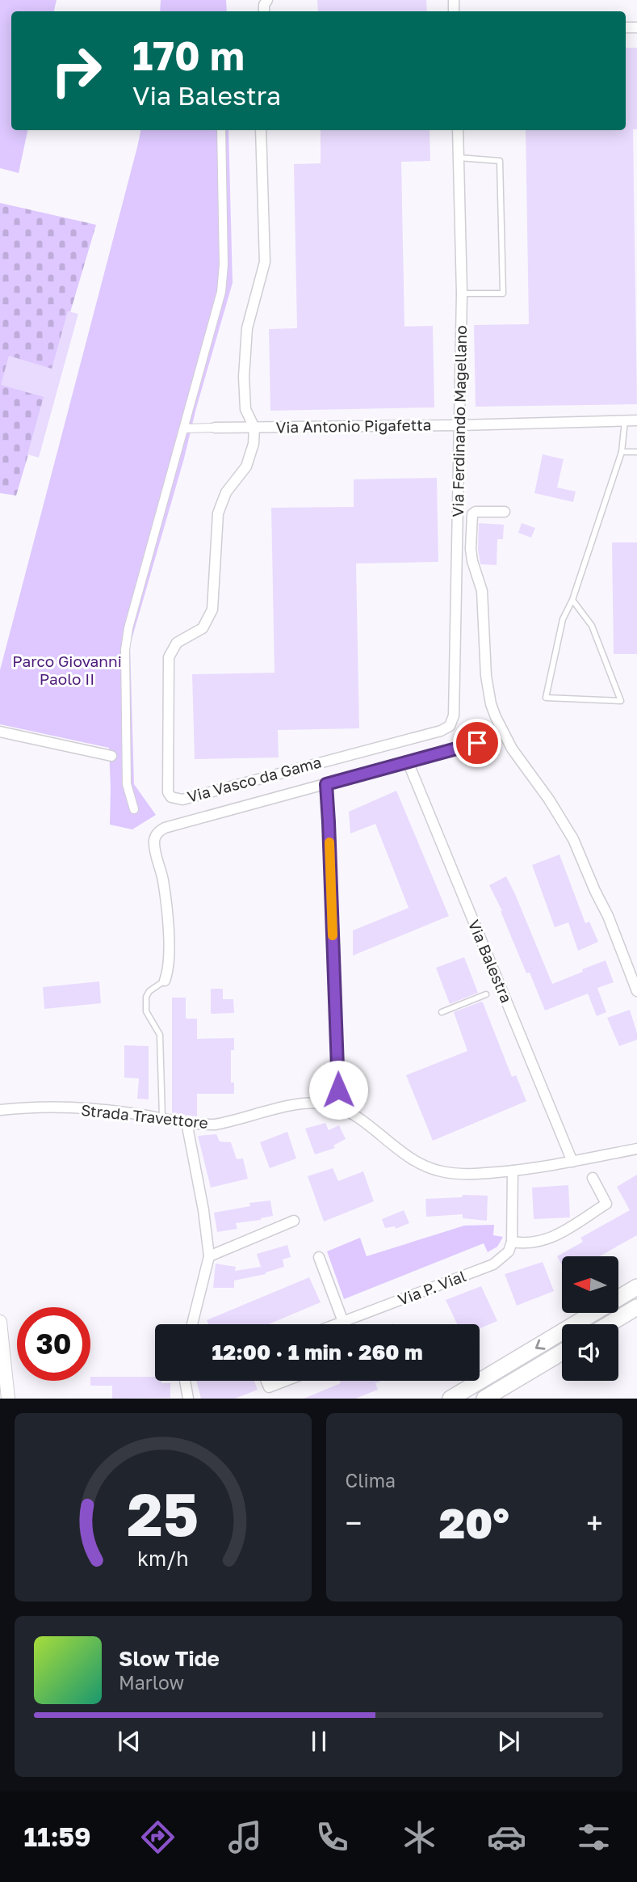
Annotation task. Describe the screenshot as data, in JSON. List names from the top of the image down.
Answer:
{
  "streets": {
    "street": [
      "Via Ferdinando Magellano",
      "Via Antonio Pigafetta",
      "Via Vasco da Gama",
      "Via Balestra",
      "Strada Travettore",
      "Via P. Vial"
    ]
  },
  "crossings": [
    ["Via Ferdinando Magellano", "Via Antonio Pigafetta"],
    ["Via Ferdinando Magellano", "Via Vasco da Gama"],
    ["Via Antonio Pigafetta", "Via Vasco da Gama"],
    ["Via Balestra", "Strada Travettore"]
  ],
  "parks": ["Parco Giovanni Paolo II"],
  "north": "left",
  "page": {
    "turn": ["170 m", "Via Balestra"],
    "limit": "30",
    "trip": "12:00 · 1 min · 260 m",
    "tile": "Clima",
    "heat": ["−", "20°", "+"],
    "song": ["Slow Tide", "Marlow"],
    "tabs": "11:59",
    "gauge": ["25", "km/h"]
  }
}
